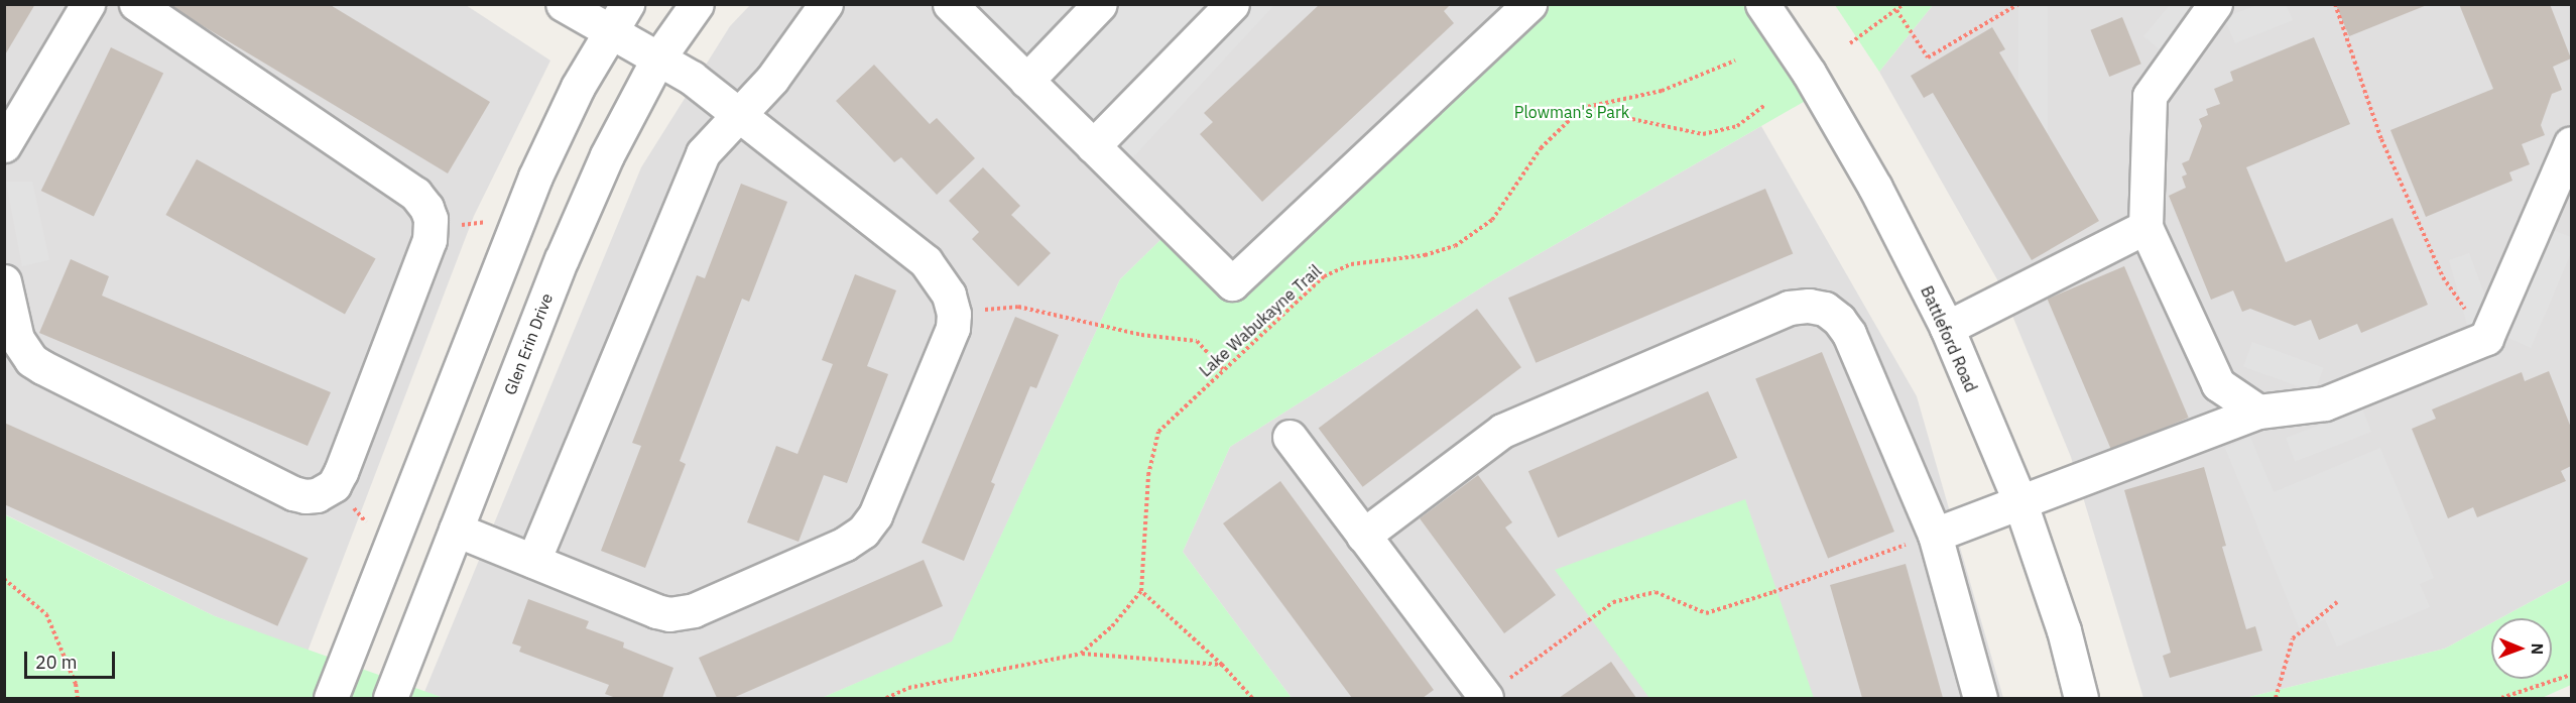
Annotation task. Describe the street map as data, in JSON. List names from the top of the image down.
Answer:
{
  "streets": {
    "street": ["Battleford Road", "Glen Erin Drive"],
    "path": ["Lake Wabukayne Trail"]
  },
  "parks": ["Plowman's Park"],
  "scale_bar": "20 m",
  "north": "right"
}
